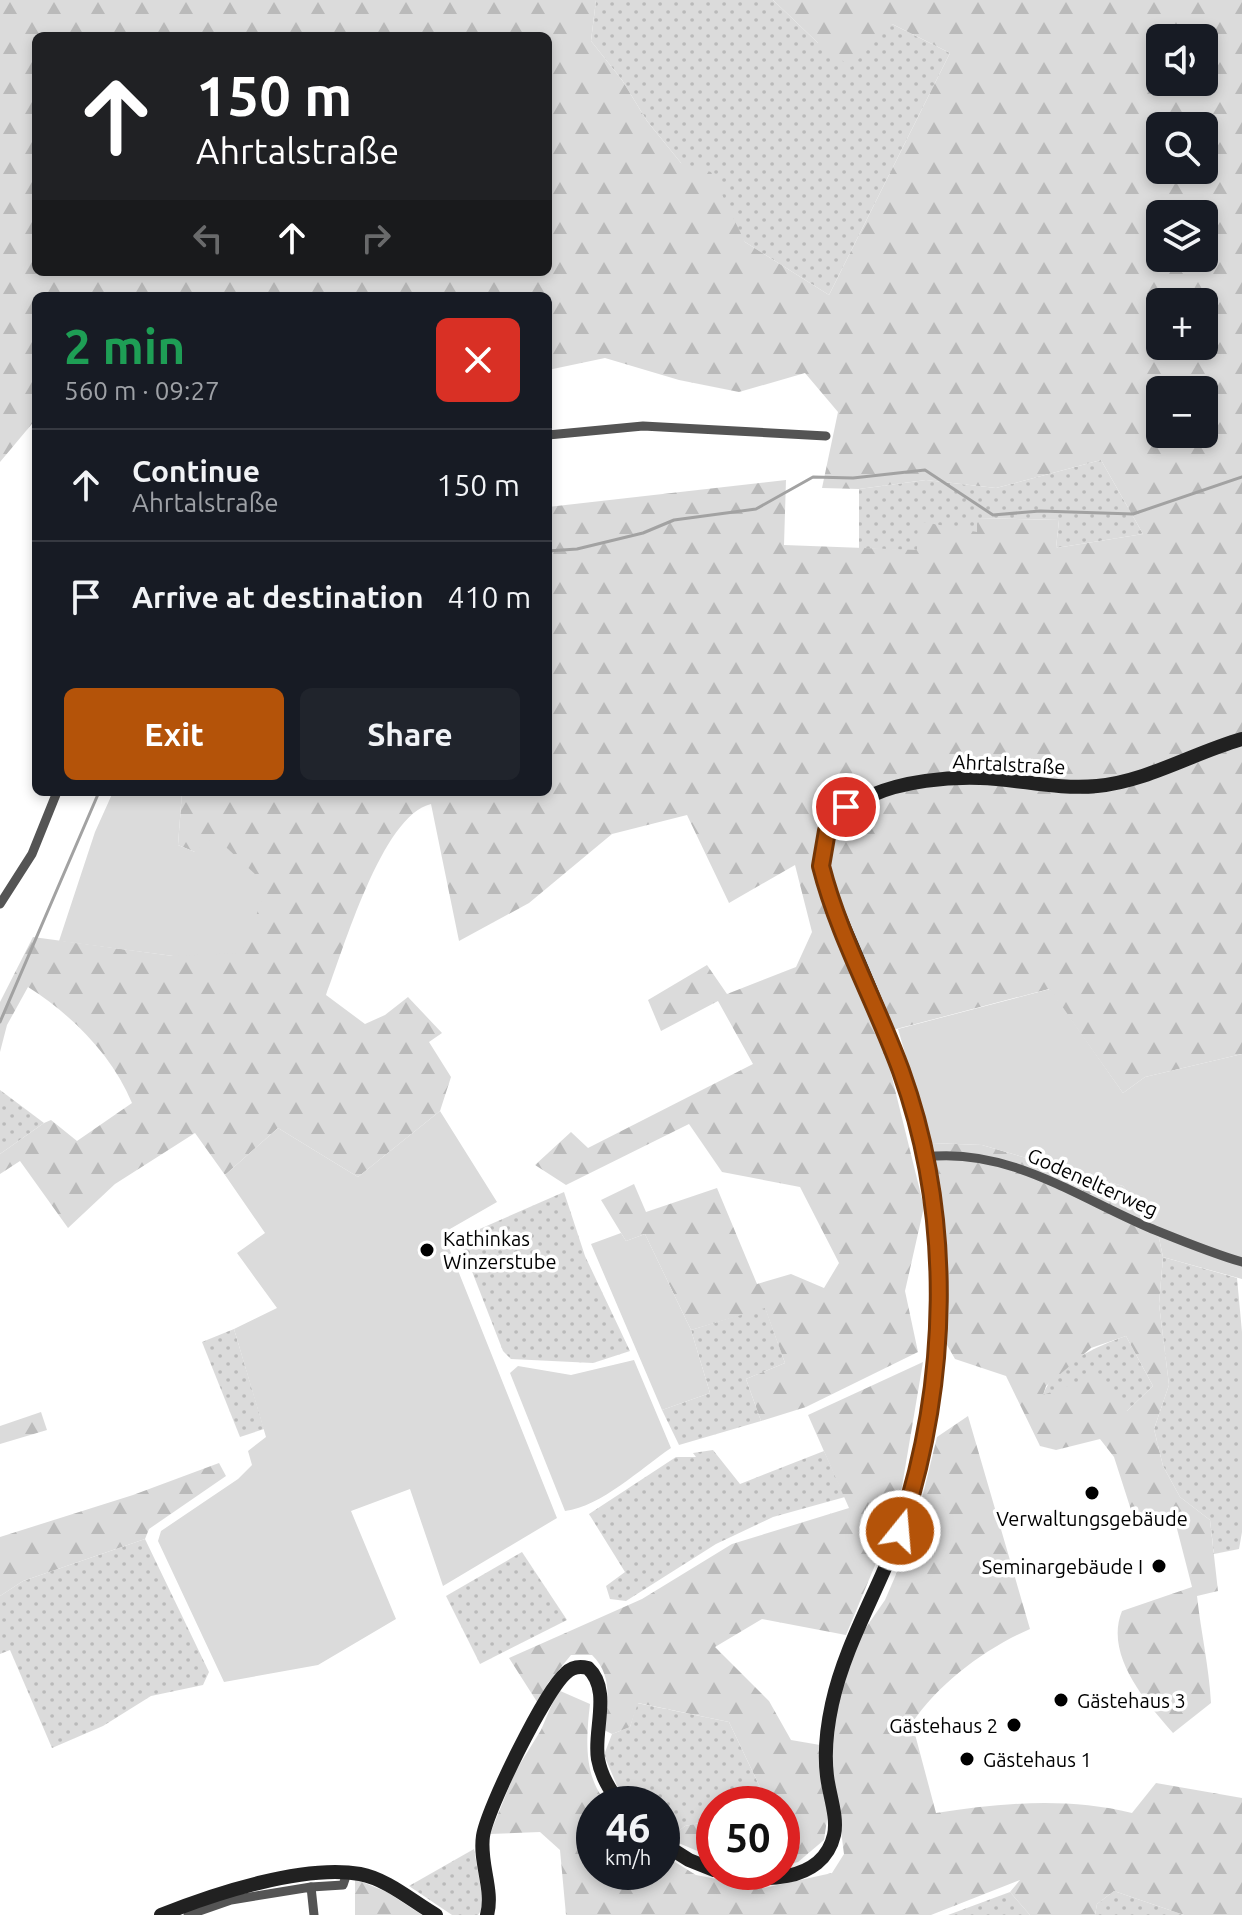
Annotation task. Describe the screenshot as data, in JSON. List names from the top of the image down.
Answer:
{
  "streets": {
    "main road": ["Ahrtalstraße"],
    "street": ["Godenelterweg"]
  },
  "crossings": [
    ["Ahrtalstraße", "Godenelterweg"]
  ],
  "places": [
    "Kathinkas Winzerstube",
    "Verwaltungsgebäude",
    "Seminargebäude I",
    "Gästehaus 3",
    "Gästehaus 2",
    "Gästehaus 1"
  ],
  "page": {
    "map_buttons": ["+", "−"],
    "turn": ["150 m", "Ahrtalstraße"],
    "heading": ["2 min", "560 m · 09:27"],
    "list": [
      {
        "name": "Continue",
        "note": "Ahrtalstraße",
        "value": "150 m"
      },
      {
        "name": "Arrive at destination",
        "value": "410 m"
      }
    ],
    "buttons": ["Exit", "Share"],
    "speed": "46 km/h",
    "limit": "50"
  }
}
